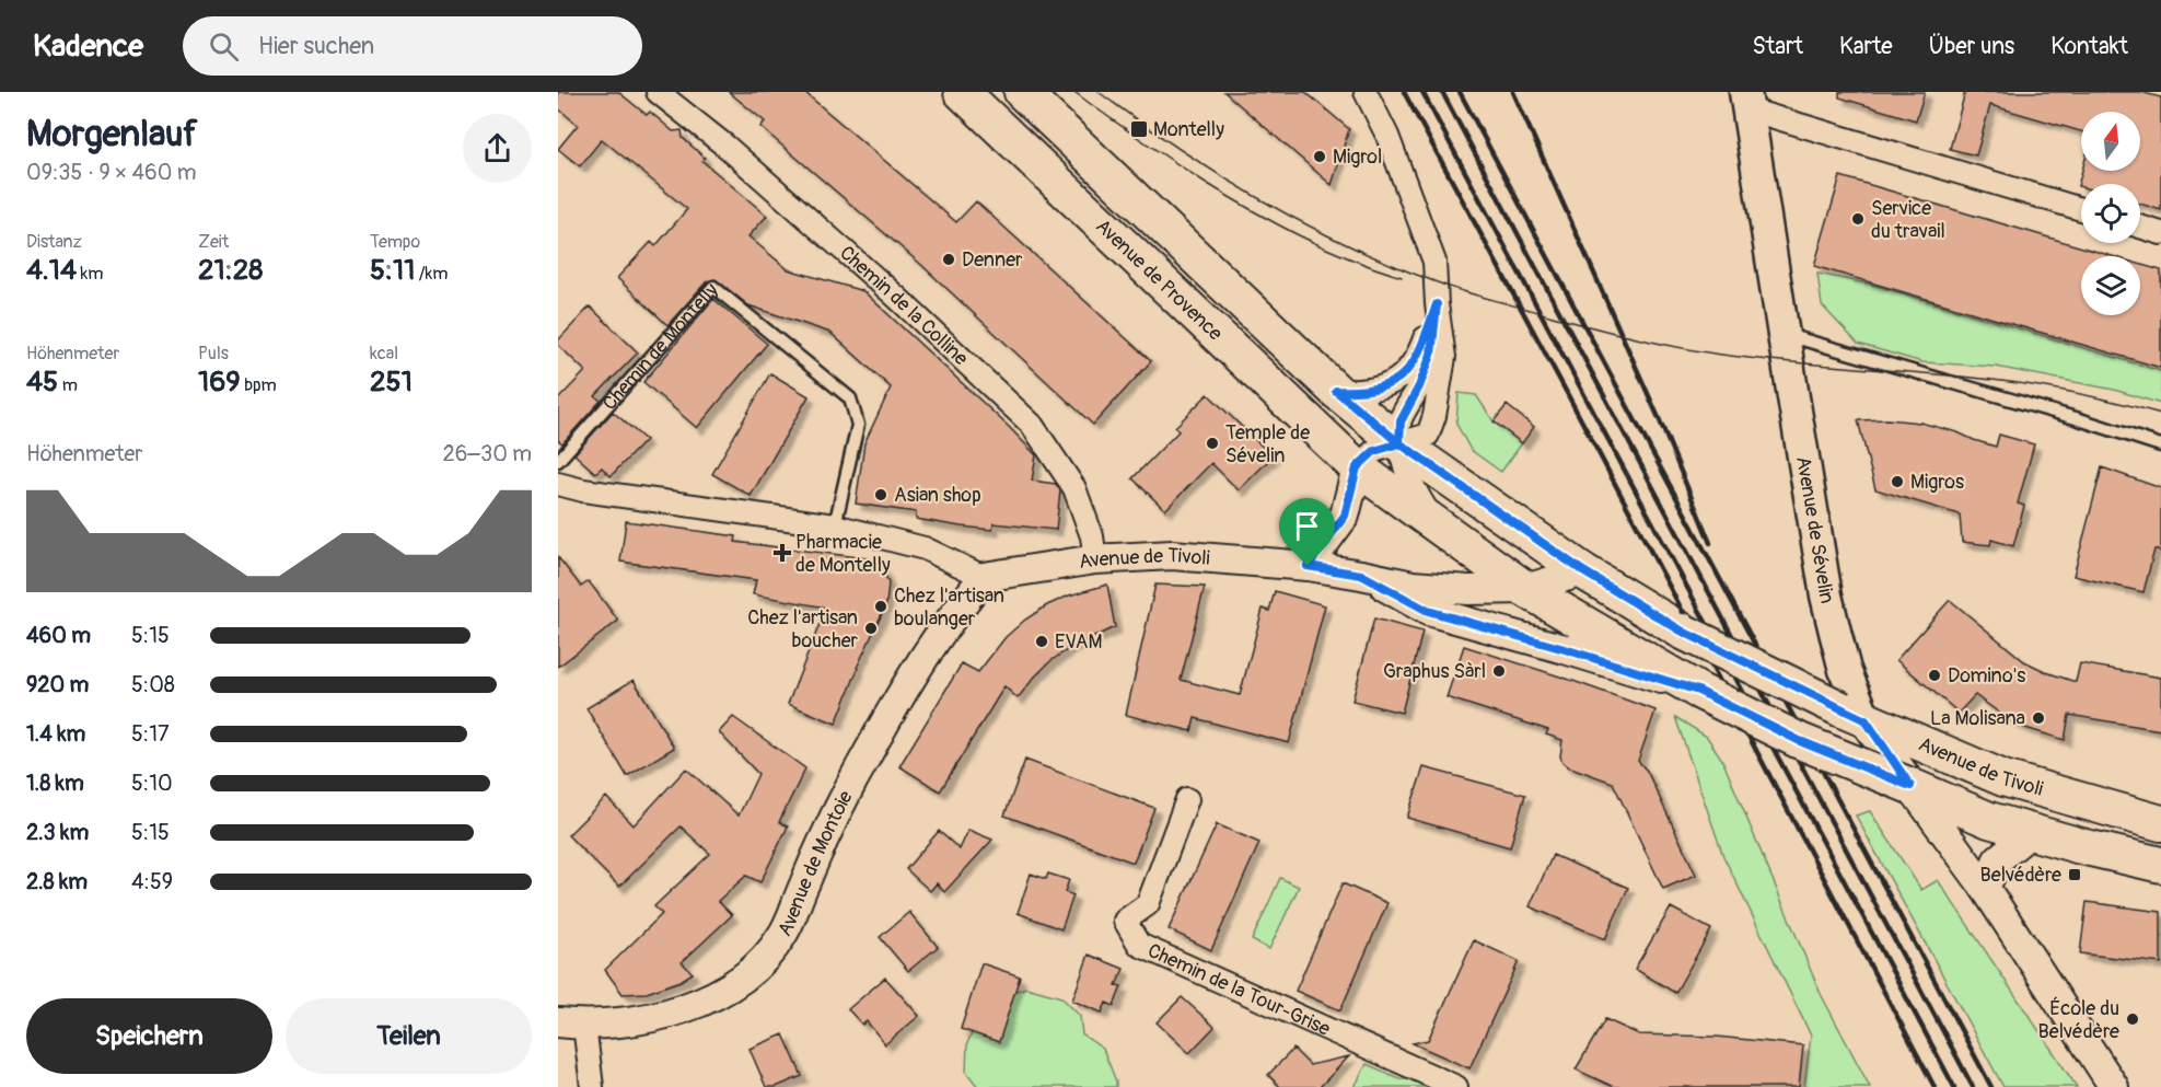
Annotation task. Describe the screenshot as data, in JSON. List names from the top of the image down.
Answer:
{
  "streets": {
    "main road": ["Avenue de Provence", "Avenue de Sévelin", "Avenue de Tivoli"],
    "street": ["Chemin de la Colline", "Avenue de Montoie", "Chemin de la Tour-Grise"],
    "lane": ["Chemin de Montelly"]
  },
  "crossings": [
    ["Avenue de Provence", "Avenue de Tivoli"],
    ["Chemin de la Colline", "Avenue de Tivoli"],
    ["Avenue de Sévelin", "Avenue de Tivoli"],
    ["Avenue de Tivoli", "Avenue de Montoie"]
  ],
  "places": {
    "transit": ["Montelly", "Belvédère"],
    "other": [
      "Migrol",
      "Service du travail",
      "Denner",
      "Temple de Sévelin",
      "Migros",
      "Asian shop",
      "Chez l'artisan boulanger",
      "Chez l'artisan boucher",
      "EVAM",
      "Graphus Sàrl",
      "Domino's",
      "La Molisana",
      "École du Belvédère"
    ],
    "health": ["Pharmacie de Montelly"]
  },
  "north": "top",
  "page": {
    "header": "Kadence",
    "search": "Hier suchen",
    "nav": [
      "Start",
      "Karte",
      "Über uns",
      "Kontakt"
    ],
    "heading": ["Morgenlauf", "09:35 · 9 × 460 m"],
    "stats": [
      ["Distanz", "4.14 km"],
      ["Zeit", "21:28"],
      ["Tempo", "5:11 /km"],
      ["Höhenmeter", "45 m"],
      ["Puls", "169 bpm"],
      ["kcal", "251"]
    ],
    "chart": ["Höhenmeter", "26–30 m"],
    "list": [
      {
        "name": "460 m",
        "note": "5:15"
      },
      {
        "name": "920 m",
        "note": "5:08"
      },
      {
        "name": "1.4 km",
        "note": "5:17"
      },
      {
        "name": "1.8 km",
        "note": "5:10"
      },
      {
        "name": "2.3 km",
        "note": "5:15"
      },
      {
        "name": "2.8 km",
        "note": "4:59"
      }
    ],
    "buttons": ["Speichern", "Teilen"]
  }
}
